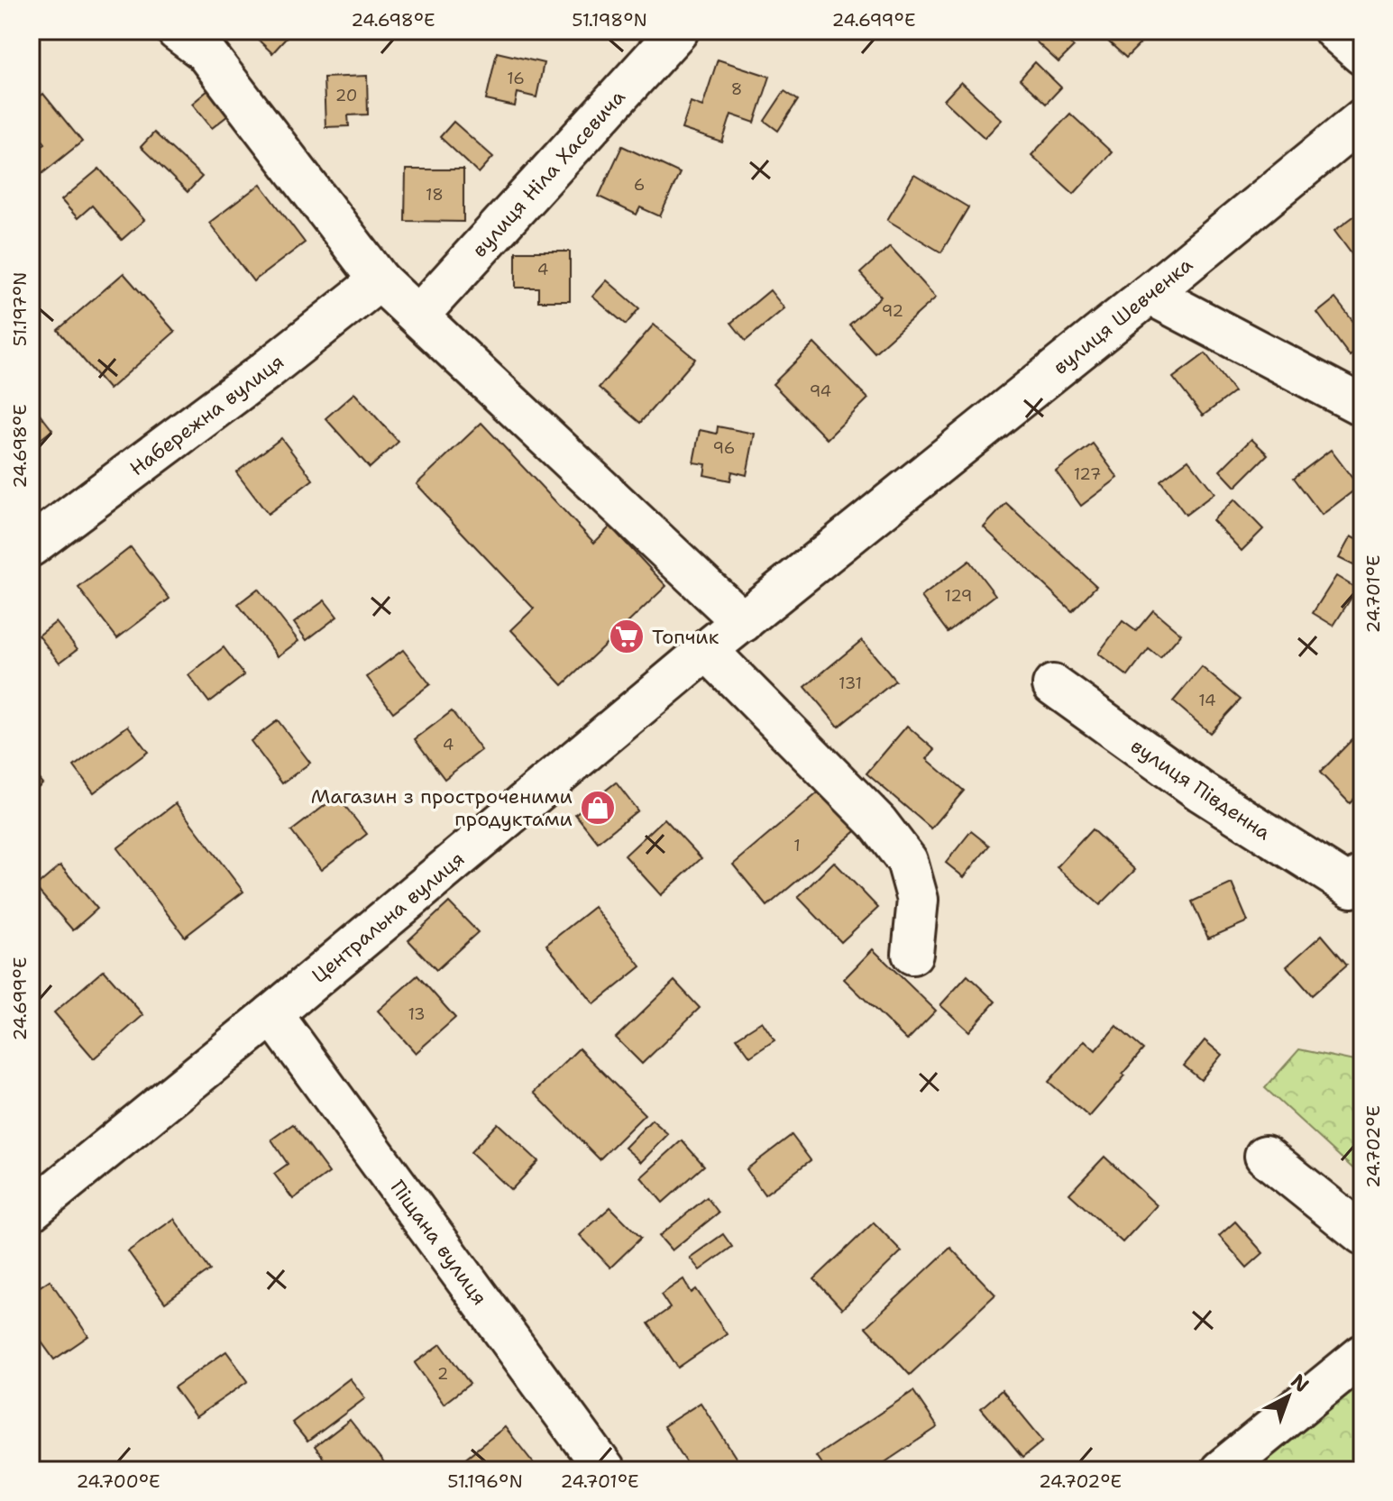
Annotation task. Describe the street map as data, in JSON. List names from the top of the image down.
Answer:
{
  "streets": {
    "street": [
      "вулиця Ніла Хасевича",
      "вулиця Шевченка",
      "Набережна вулиця",
      "вулиця Південна",
      "Центральна вулиця",
      "Піщана вулиця"
    ]
  },
  "crossings": [
    ["вулиця Шевченка", "Центральна вулиця"],
    ["Центральна вулиця", "Піщана вулиця"]
  ],
  "places": {
    "supermarket": ["Топчик"],
    "shop": ["Магазин з простроченими продуктами"]
  },
  "house_numbers": [
    "16",
    "8",
    "20",
    "6",
    "18",
    "4",
    "92",
    "94",
    "96",
    "127",
    "129",
    "131",
    "14",
    "4",
    "1",
    "13",
    "2"
  ],
  "north": "top right",
  "coordinates": [
    "24.698°E",
    "51.198°N",
    "24.699°E",
    "51.197°N",
    "24.701°E",
    "24.702°E",
    "24.700°E",
    "51.196°N"
  ]
}
